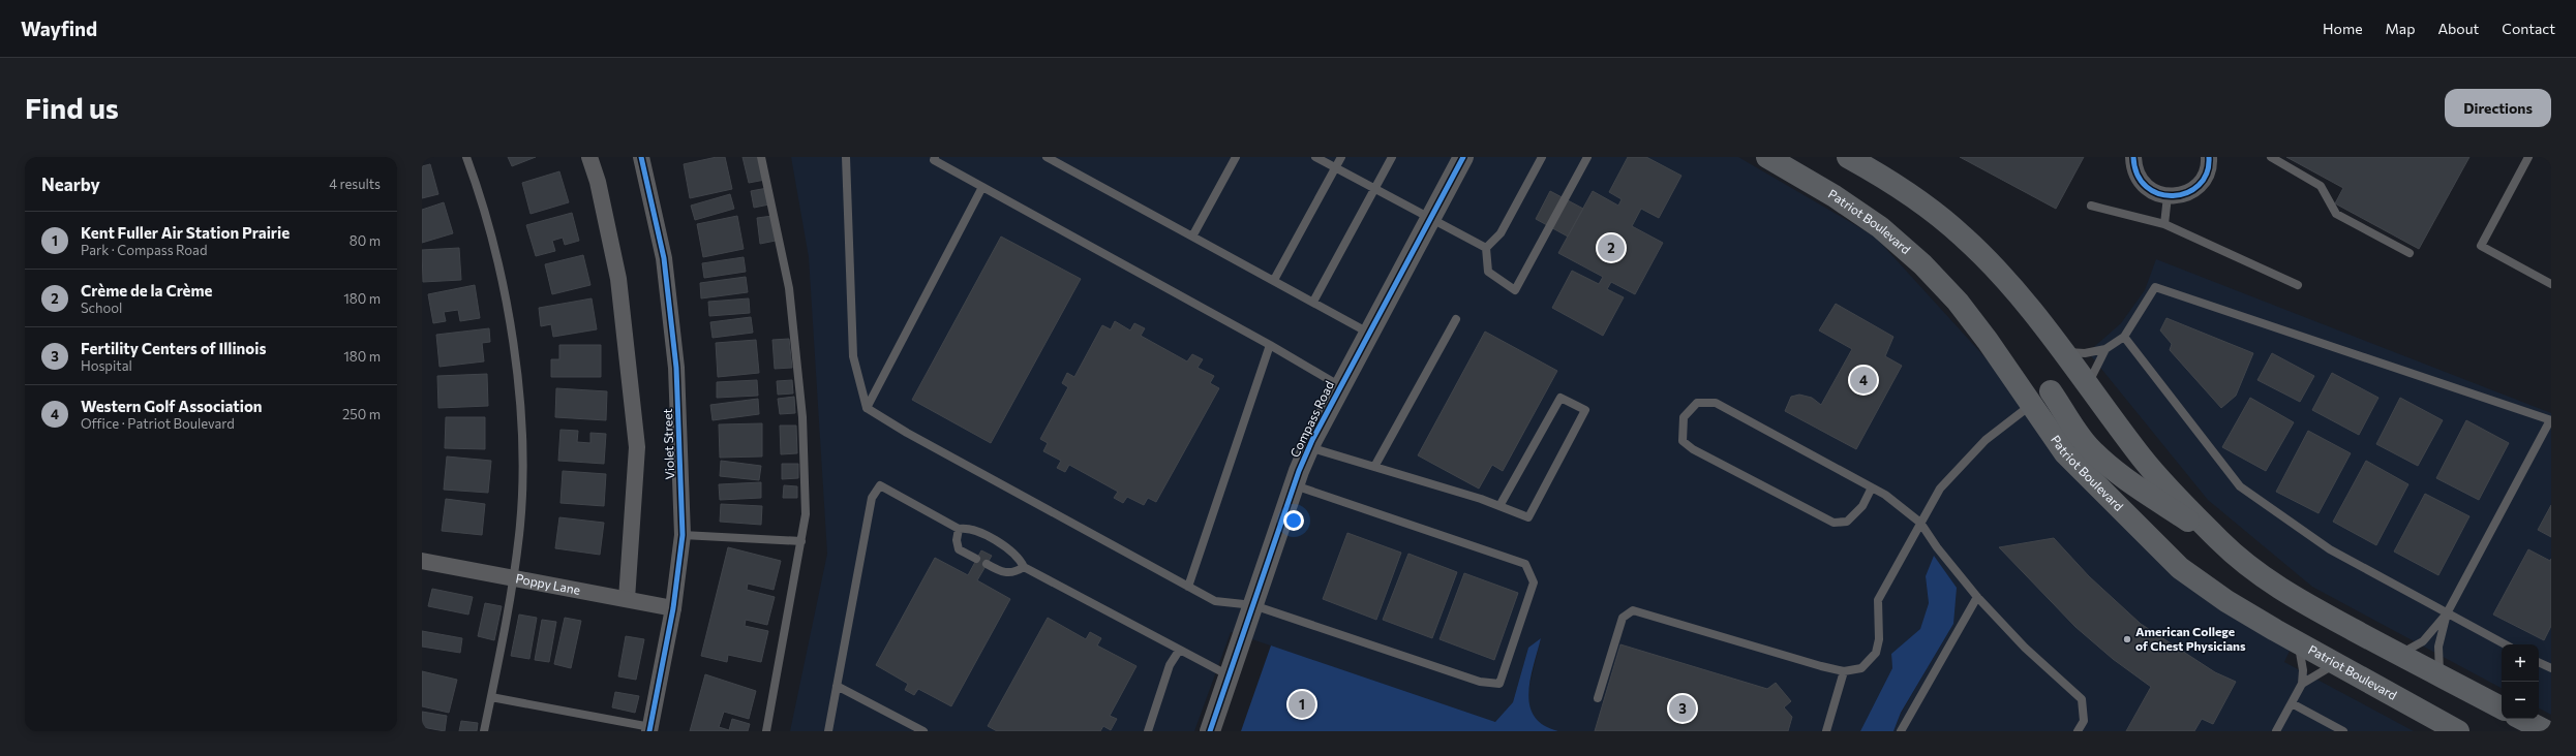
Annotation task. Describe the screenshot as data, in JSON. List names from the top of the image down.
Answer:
{
  "streets": {
    "main road": ["Patriot Boulevard"],
    "street": ["Compass Road", "Violet Street", "Poppy Lane"]
  },
  "crossings": [
    ["Violet Street", "Poppy Lane"]
  ],
  "places": ["American College of Chest Physicians"],
  "page": {
    "header": "Wayfind",
    "nav": [
      "Home",
      "Map",
      "About",
      "Contact"
    ],
    "buttons": "Directions",
    "title": "Find us",
    "heading": ["Nearby", "4 results"],
    "list": [
      {
        "mark": "1",
        "name": "Kent Fuller Air Station Prairie",
        "note": "Park · Compass Road",
        "value": "80 m"
      },
      {
        "mark": "2",
        "name": "Crème de la Crème",
        "note": "School",
        "value": "180 m"
      },
      {
        "mark": "3",
        "name": "Fertility Centers of Illinois",
        "note": "Hospital",
        "value": "180 m"
      },
      {
        "mark": "4",
        "name": "Western Golf Association",
        "note": "Office · Patriot Boulevard",
        "value": "250 m"
      }
    ],
    "pins": [
      "2",
      "4",
      "1",
      "3"
    ],
    "map_buttons": ["+", "−"]
  }
}
